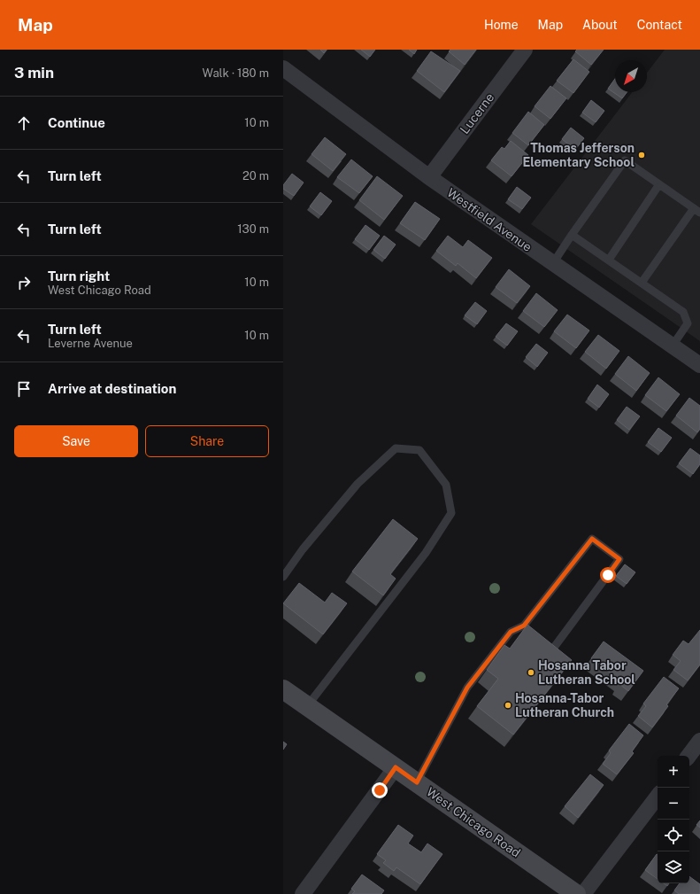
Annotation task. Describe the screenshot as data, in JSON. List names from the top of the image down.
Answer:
{
  "streets": {
    "street": ["Lucerne", "Westfield Avenue", "West Chicago Road"]
  },
  "crossings": [
    ["Lucerne", "Westfield Avenue"]
  ],
  "places": ["Thomas Jefferson Elementary School", "Hosanna Tabor Lutheran School", "Hosanna-Tabor Lutheran Church"],
  "north": "bottom left",
  "page": {
    "header": "Map",
    "nav": [
      "Home",
      "Map",
      "About",
      "Contact"
    ],
    "heading": ["3 min", "Walk · 180 m"],
    "list": [
      ["Continue", "10 m"],
      ["Turn left", "20 m"],
      ["Turn left", "130 m"],
      ["Turn right", "West Chicago Road", "10 m"],
      ["Turn left", "Leverne Avenue", "10 m"],
      "Arrive at destination"
    ],
    "buttons": ["Save", "Share"],
    "map_buttons": ["+", "−"]
  }
}
